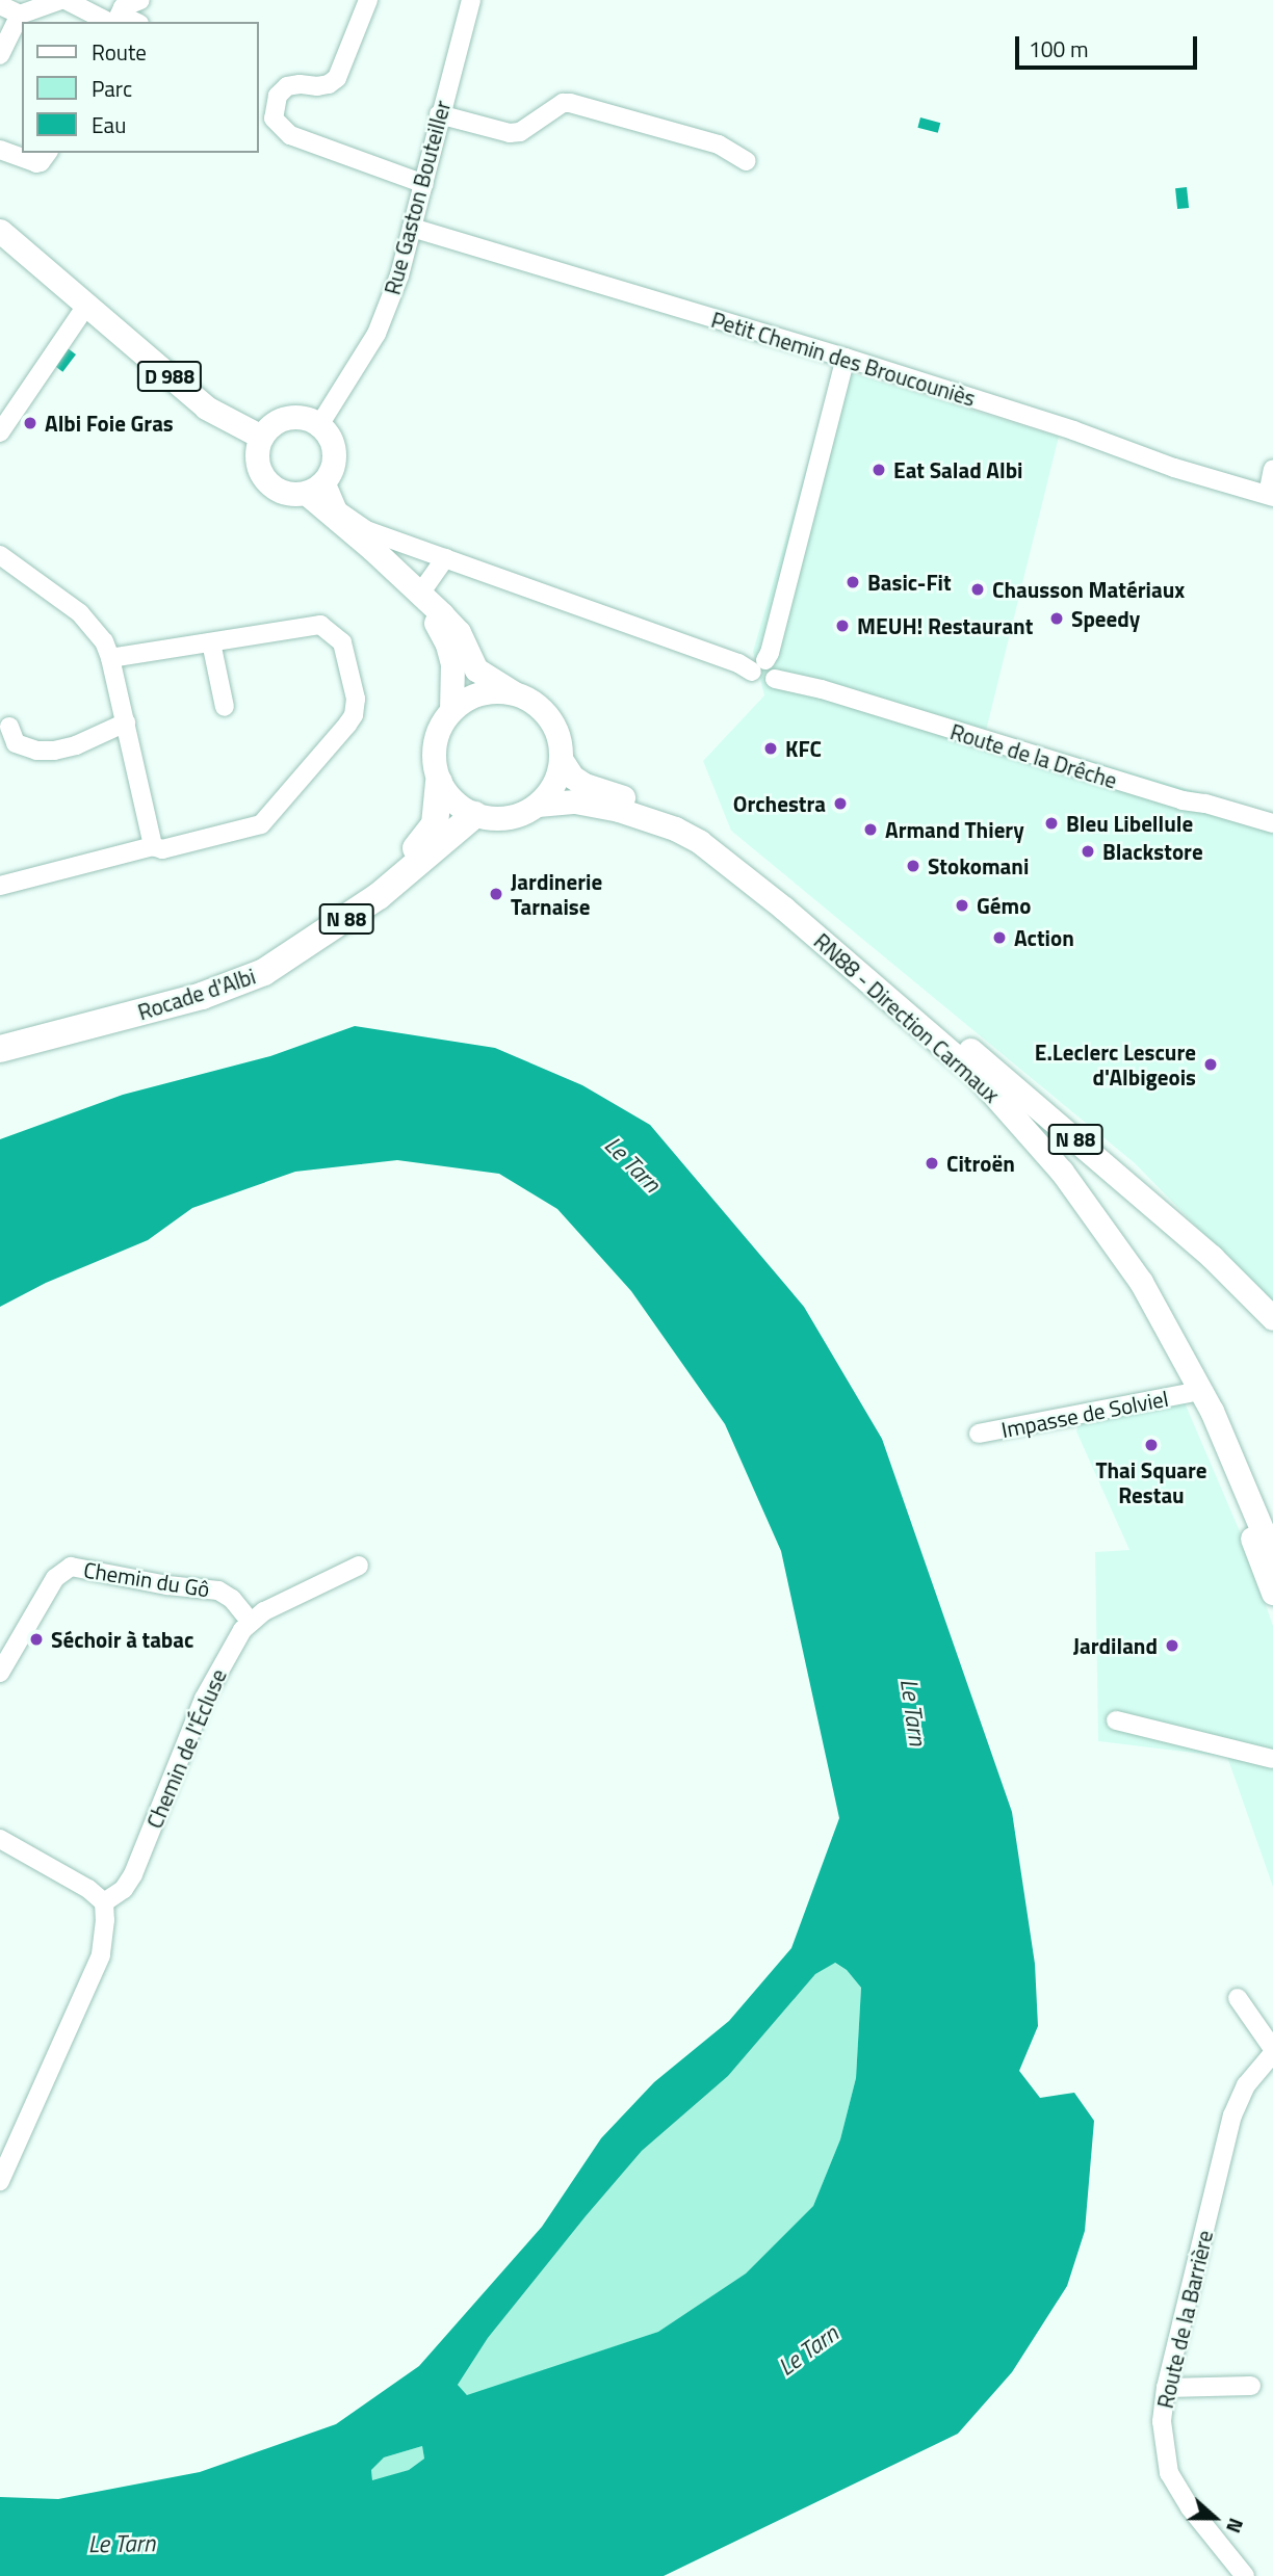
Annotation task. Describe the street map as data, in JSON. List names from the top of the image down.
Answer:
{
  "streets": {
    "highway": ["N 88", "Rocade d'Albi"],
    "main road": ["D 988", "RN88 - Direction Carmaux"],
    "street": [
      "Rue Gaston Bouteiller",
      "Petit Chemin des Broucouniès",
      "Route de la Drêche",
      "Impasse de Solviel",
      "Chemin du Gô",
      "Chemin de l'Écluse",
      "Route de la Barrière"
    ]
  },
  "crossings": [
    ["Rue Gaston Bouteiller", "Petit Chemin des Broucouniès"],
    ["Rue Gaston Bouteiller", "D 988"],
    ["Rue Gaston Bouteiller", "Route de la Drêche"],
    ["D 988", "Route de la Drêche"],
    ["N 88", "Rocade d'Albi"],
    ["N 88", "RN88 - Direction Carmaux"],
    ["Rocade d'Albi", "RN88 - Direction Carmaux"],
    ["Chemin du Gô", "Chemin de l'Écluse"]
  ],
  "water": ["Le Tarn"],
  "places": [
    "Albi Foie Gras",
    "Eat Salad Albi",
    "Basic-Fit",
    "Chausson Matériaux",
    "Speedy",
    "MEUH! Restaurant",
    "KFC",
    "Orchestra",
    "Bleu Libellule",
    "Armand Thiery",
    "Blackstore",
    "Stokomani",
    "Jardinerie Tarnaise",
    "Gémo",
    "Action",
    "E.Leclerc Lescure d'Albigeois",
    "Citroën",
    "Thai Square Restau",
    "Séchoir à tabac",
    "Jardiland"
  ],
  "legend": ["Route", "Parc", "Eau"],
  "scale_bar": "100 m",
  "north": "right"
}
